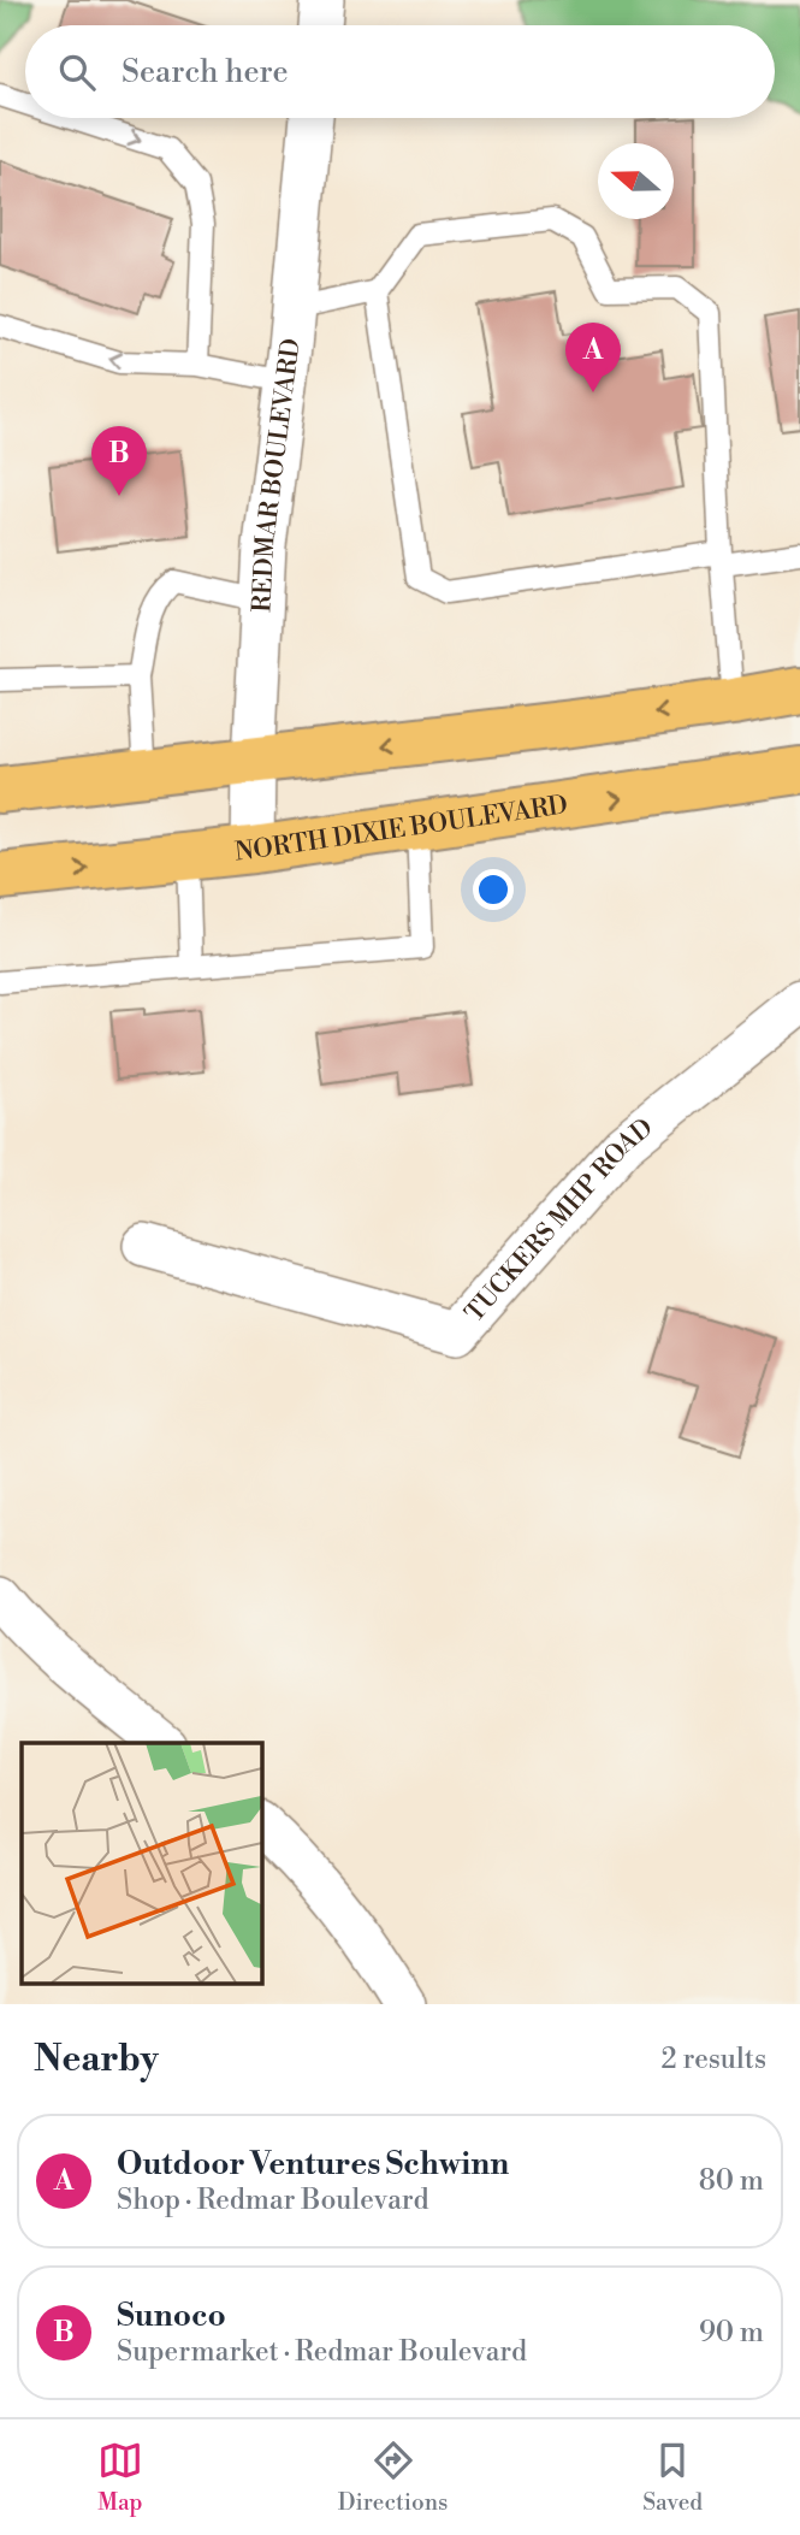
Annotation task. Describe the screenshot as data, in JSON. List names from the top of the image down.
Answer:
{
  "streets": {
    "highway": ["NORTH DIXIE BOULEVARD"],
    "street": ["REDMAR BOULEVARD", "TUCKERS MHP ROAD"]
  },
  "crossings": [
    ["REDMAR BOULEVARD", "NORTH DIXIE BOULEVARD"]
  ],
  "north": "left",
  "page": {
    "search": "Search here",
    "pins": ["A", "B"],
    "heading": ["Nearby", "2 results"],
    "list": [
      {
        "mark": "A",
        "name": "Outdoor Ventures Schwinn",
        "note": "Shop · Redmar Boulevard",
        "value": "80 m"
      },
      {
        "mark": "B",
        "name": "Sunoco",
        "note": "Supermarket · Redmar Boulevard",
        "value": "90 m"
      }
    ],
    "nav": ["Map", "Directions", "Saved"]
  }
}
